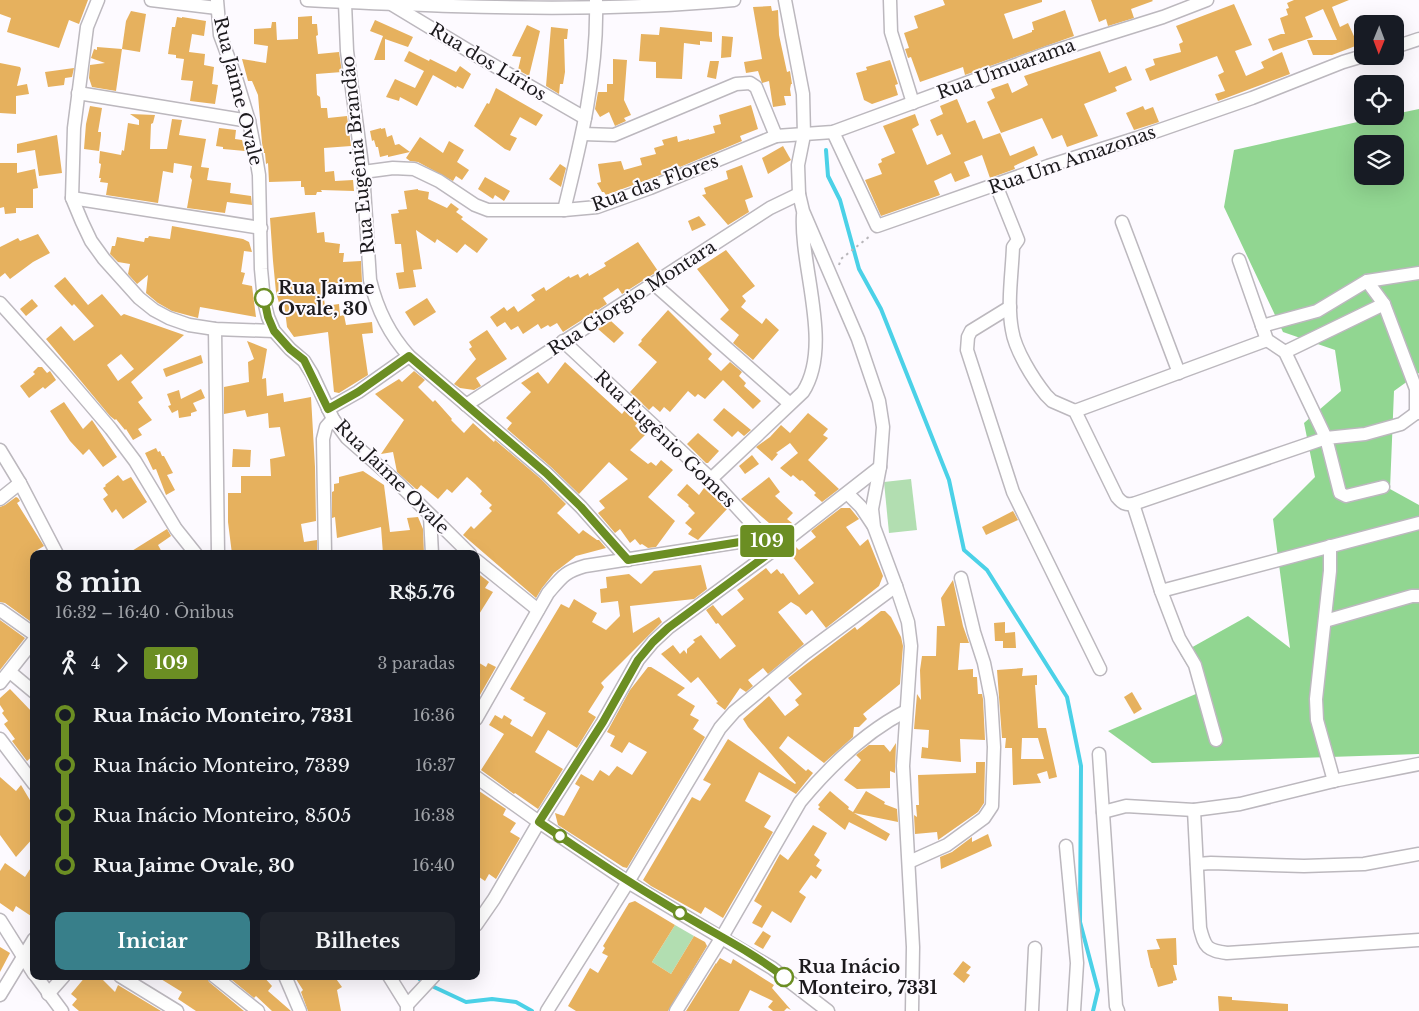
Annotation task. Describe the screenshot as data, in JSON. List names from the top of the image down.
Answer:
{
  "streets": {
    "street": [
      "Rua dos Lírios",
      "Rua Umuarama",
      "Rua Jaime Ovale",
      "Rua Eugênia Brandão",
      "Rua Um Amazonas",
      "Rua das Flores",
      "Rua Giorgio Montara",
      "Rua Eugênio Gomes"
    ]
  },
  "crossings": [
    ["Rua Umuarama", "Rua Um Amazonas"],
    ["Rua Umuarama", "Rua das Flores"],
    ["Rua Eugênia Brandão", "Rua das Flores"],
    ["Rua Eugênia Brandão", "Rua Giorgio Montara"],
    ["Rua Giorgio Montara", "Rua Eugênio Gomes"]
  ],
  "places": ["Rua Jaime Ovale, 30", "Rua Inácio Monteiro, 7331"],
  "lines": ["bus line 109"],
  "north": "bottom",
  "page": {
    "on_map": "109",
    "heading": ["8 min", "16:32 – 16:40 · Ônibus", "R$5.76"],
    "legs": ["4", "109", "3 paradas"],
    "list": [
      {
        "name": "Rua Inácio Monteiro, 7331",
        "value": "16:36"
      },
      {
        "name": "Rua Inácio Monteiro, 7339",
        "value": "16:37"
      },
      {
        "name": "Rua Inácio Monteiro, 8505",
        "value": "16:38"
      },
      {
        "name": "Rua Jaime Ovale, 30",
        "value": "16:40"
      }
    ],
    "buttons": ["Iniciar", "Bilhetes"]
  }
}
